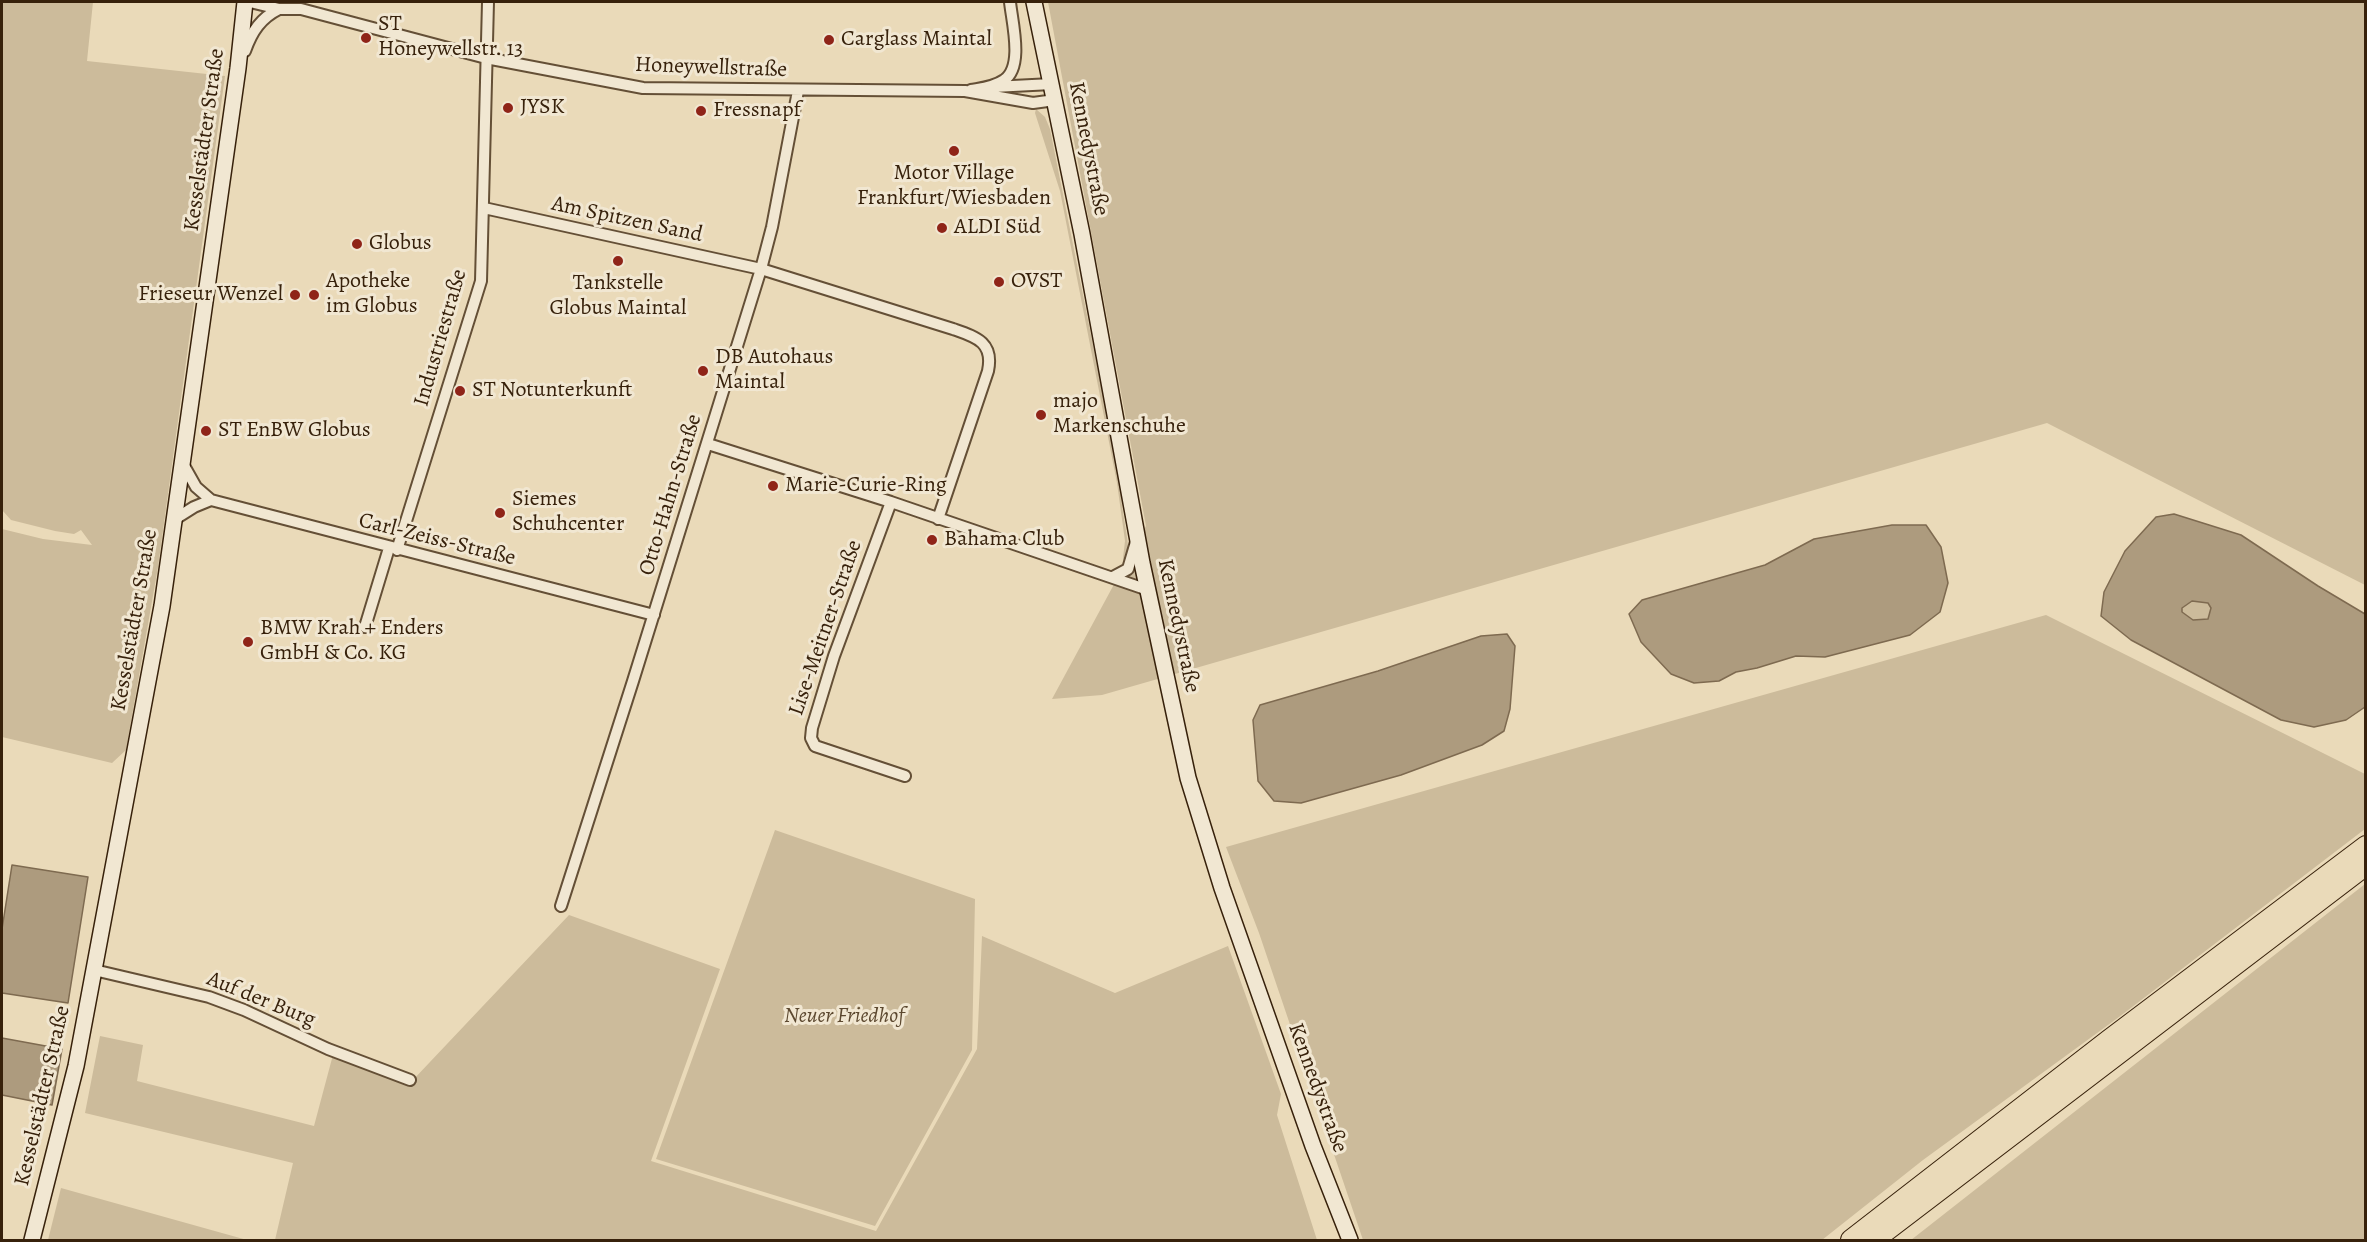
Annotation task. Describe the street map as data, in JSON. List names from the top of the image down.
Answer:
{
  "streets": {
    "main road": ["Kesselstädter Straße", "Kennedystraße"],
    "street": [
      "Honeywellstraße",
      "Am Spitzen Sand",
      "Industriestraße",
      "Otto-Hahn-Straße",
      "Carl-Zeiss-Straße",
      "Lise-Meitner-Straße",
      "Auf der Burg"
    ]
  },
  "crossings": [
    ["Honeywellstraße", "Kennedystraße"],
    ["Honeywellstraße", "Industriestraße"],
    ["Honeywellstraße", "Otto-Hahn-Straße"],
    ["Kesselstädter Straße", "Auf der Burg"],
    ["Am Spitzen Sand", "Industriestraße"],
    ["Am Spitzen Sand", "Otto-Hahn-Straße"],
    ["Industriestraße", "Carl-Zeiss-Straße"],
    ["Otto-Hahn-Straße", "Carl-Zeiss-Straße"]
  ],
  "parks": ["Neuer Friedhof"],
  "places": [
    "ST Honeywellstr. 13",
    "Carglass Maintal",
    "JYSK",
    "Fressnapf",
    "Motor Village Frankfurt/Wiesbaden",
    "ALDI Süd",
    "Globus",
    "Tankstelle Globus Maintal",
    "OVST",
    "Frieseur Wenzel",
    "Apotheke im Globus",
    "DB Autohaus Maintal",
    "ST Notunterkunft",
    "majo Markenschuhe",
    "ST EnBW Globus",
    "Marie-Curie-Ring",
    "Siemes Schuhcenter",
    "Bahama Club",
    "BMW Krah + Enders GmbH & Co. KG"
  ]
}
